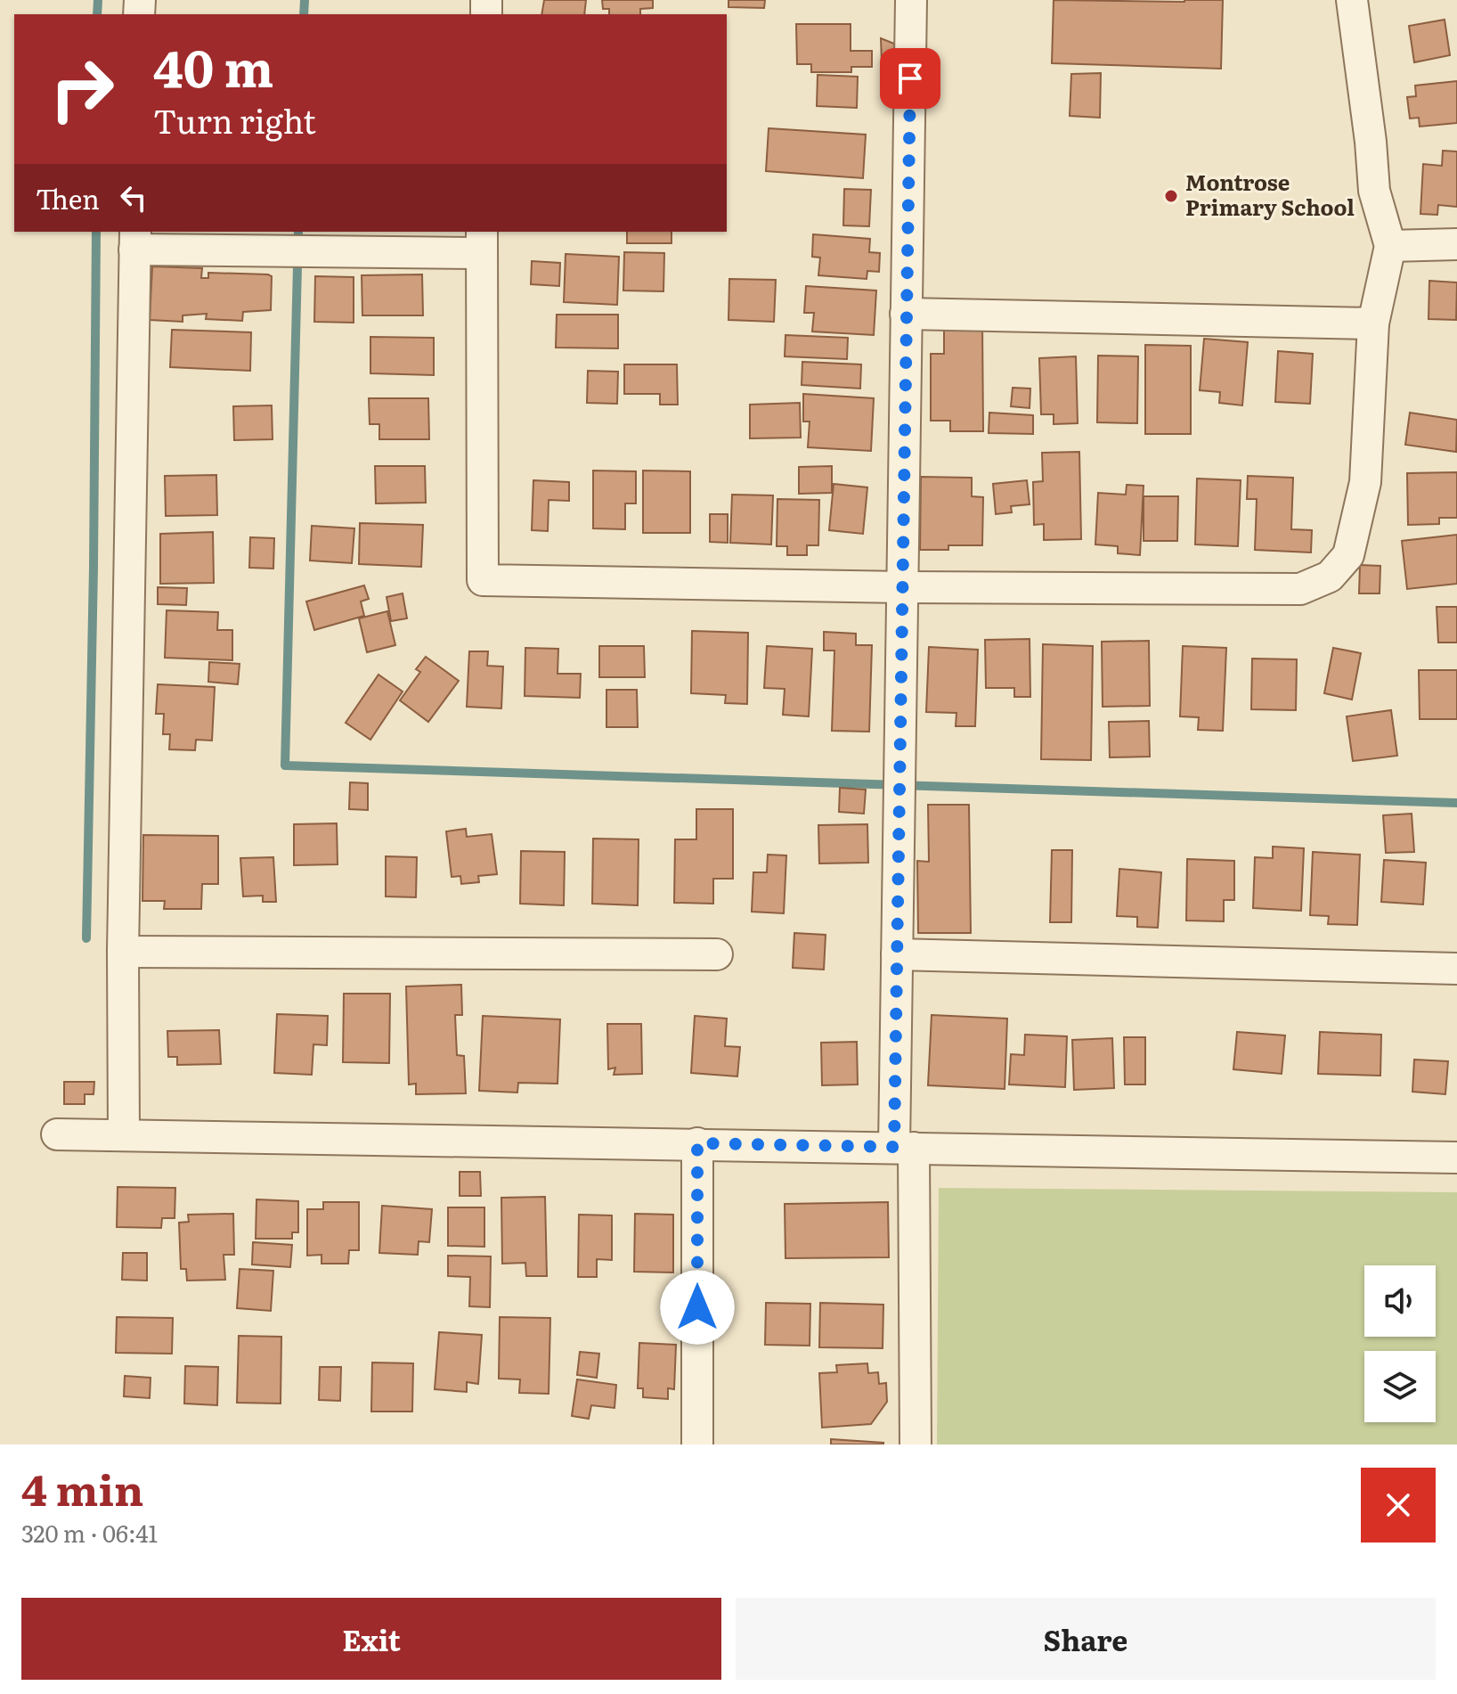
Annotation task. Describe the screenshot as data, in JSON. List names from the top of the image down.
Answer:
{
  "places": ["Montrose Primary School"],
  "page": {
    "turn": ["40 m", "Turn right"],
    "then": "Then",
    "heading": ["4 min", "320 m · 06:41"],
    "buttons": ["Exit", "Share"]
  }
}
